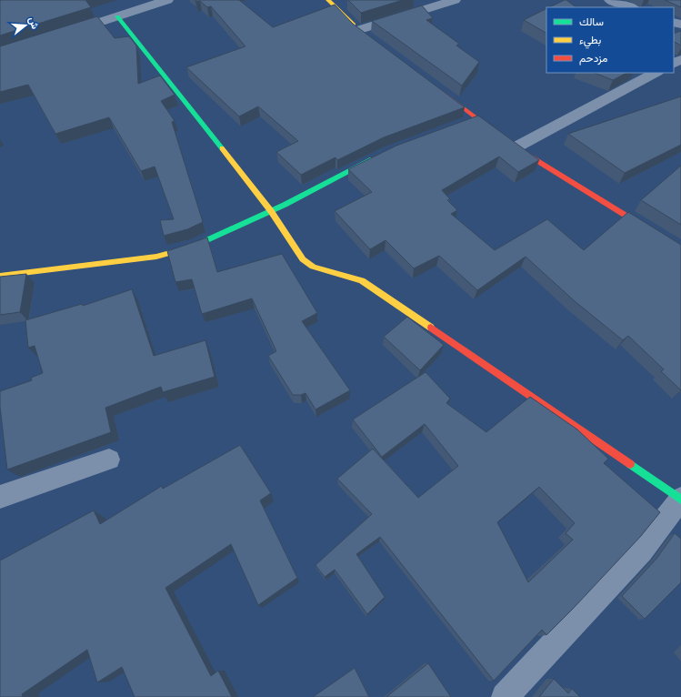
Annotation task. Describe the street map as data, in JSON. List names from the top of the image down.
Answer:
{
  "legend": ["سالك", "بطيء", "مزدحم"],
  "north": "right"
}
